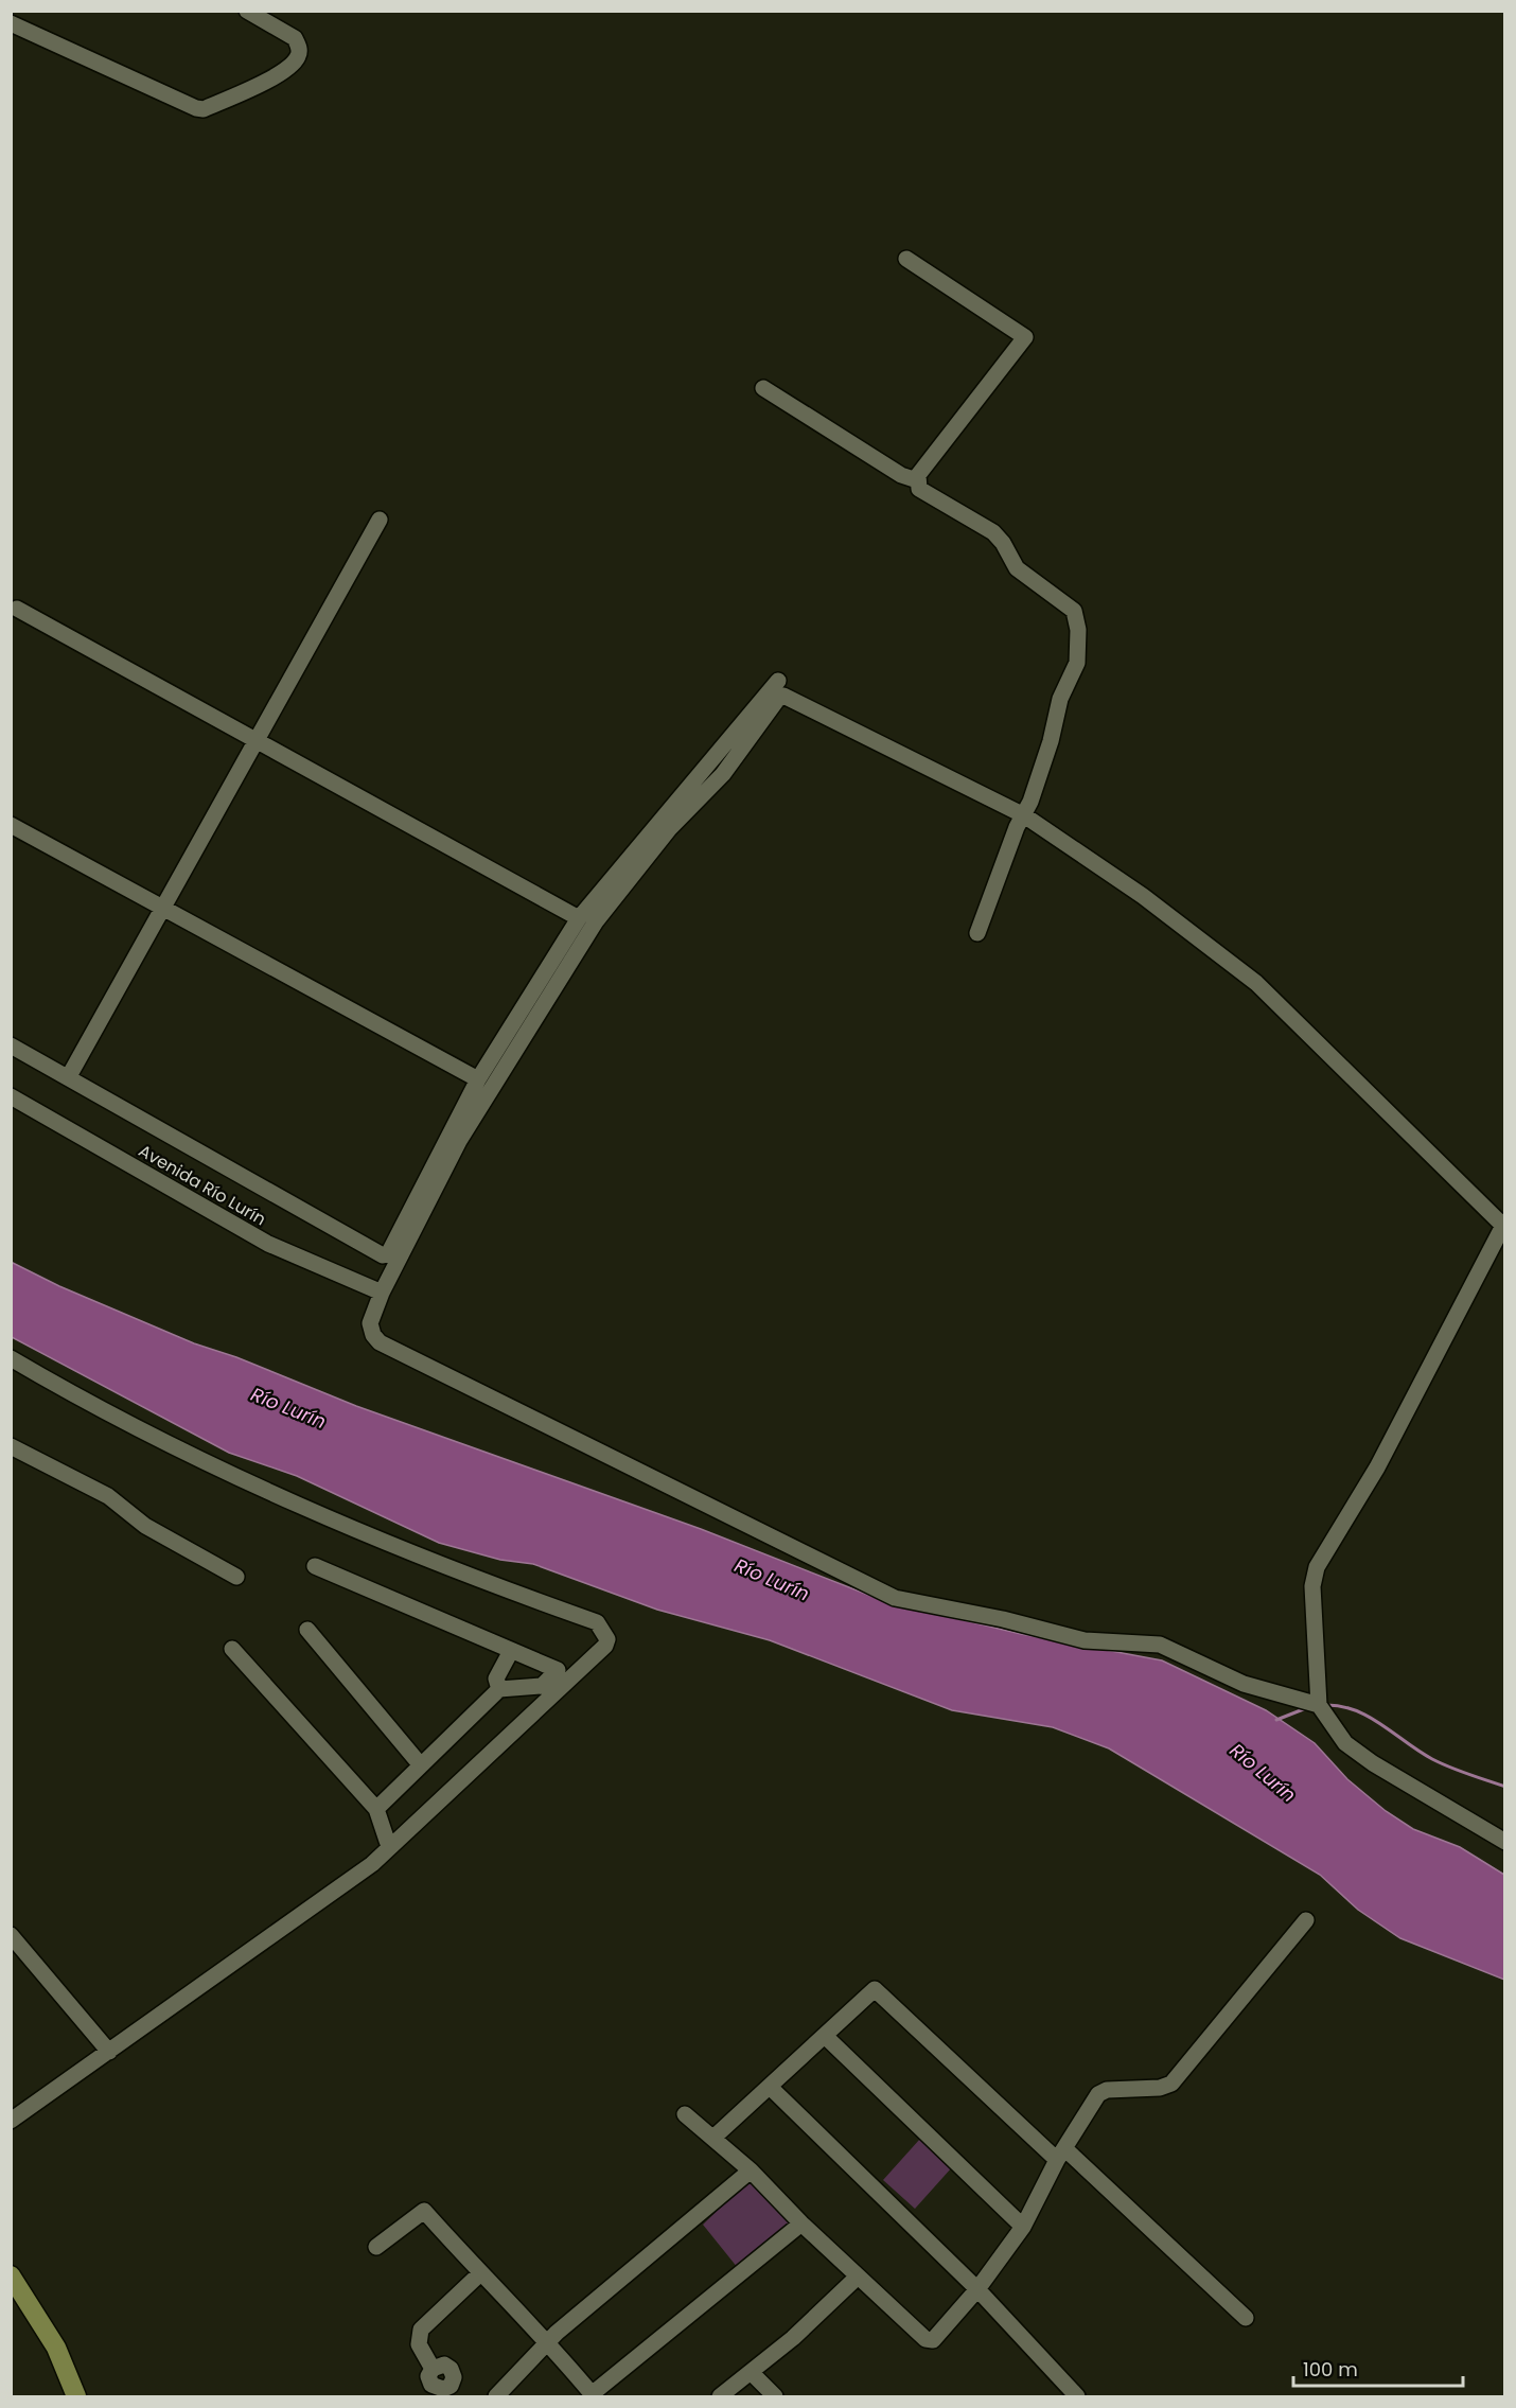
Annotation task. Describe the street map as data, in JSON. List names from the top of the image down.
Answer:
{
  "streets": {
    "street": ["Avenida Río Lurín"]
  },
  "water": ["Río Lurín"],
  "scale_bar": "100 m"
}
